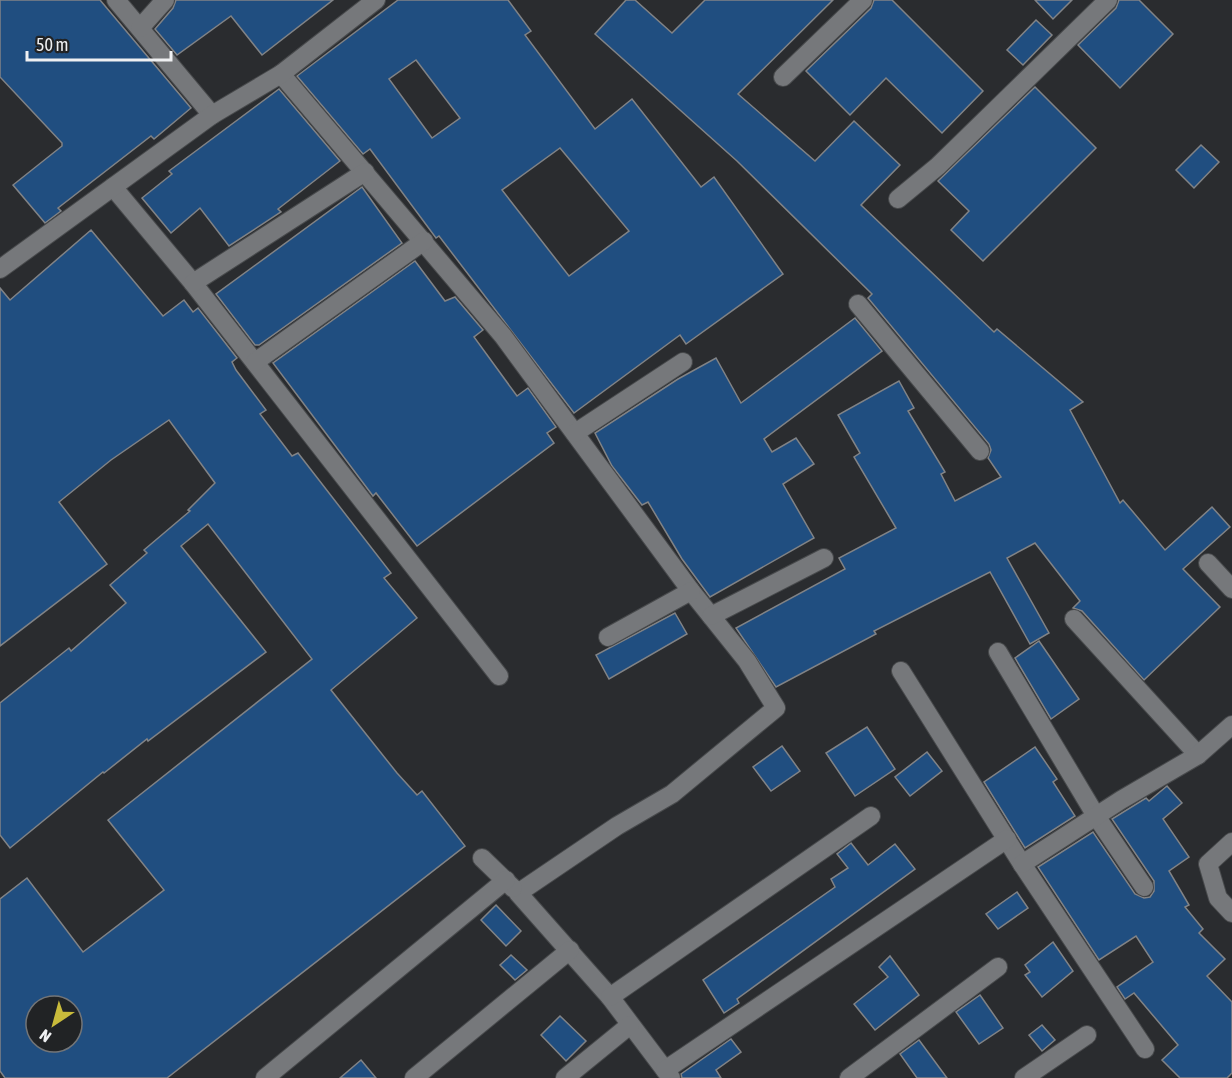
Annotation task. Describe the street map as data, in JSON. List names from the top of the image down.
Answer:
{
  "scale_bar": "50 m",
  "north": "bottom left"
}
